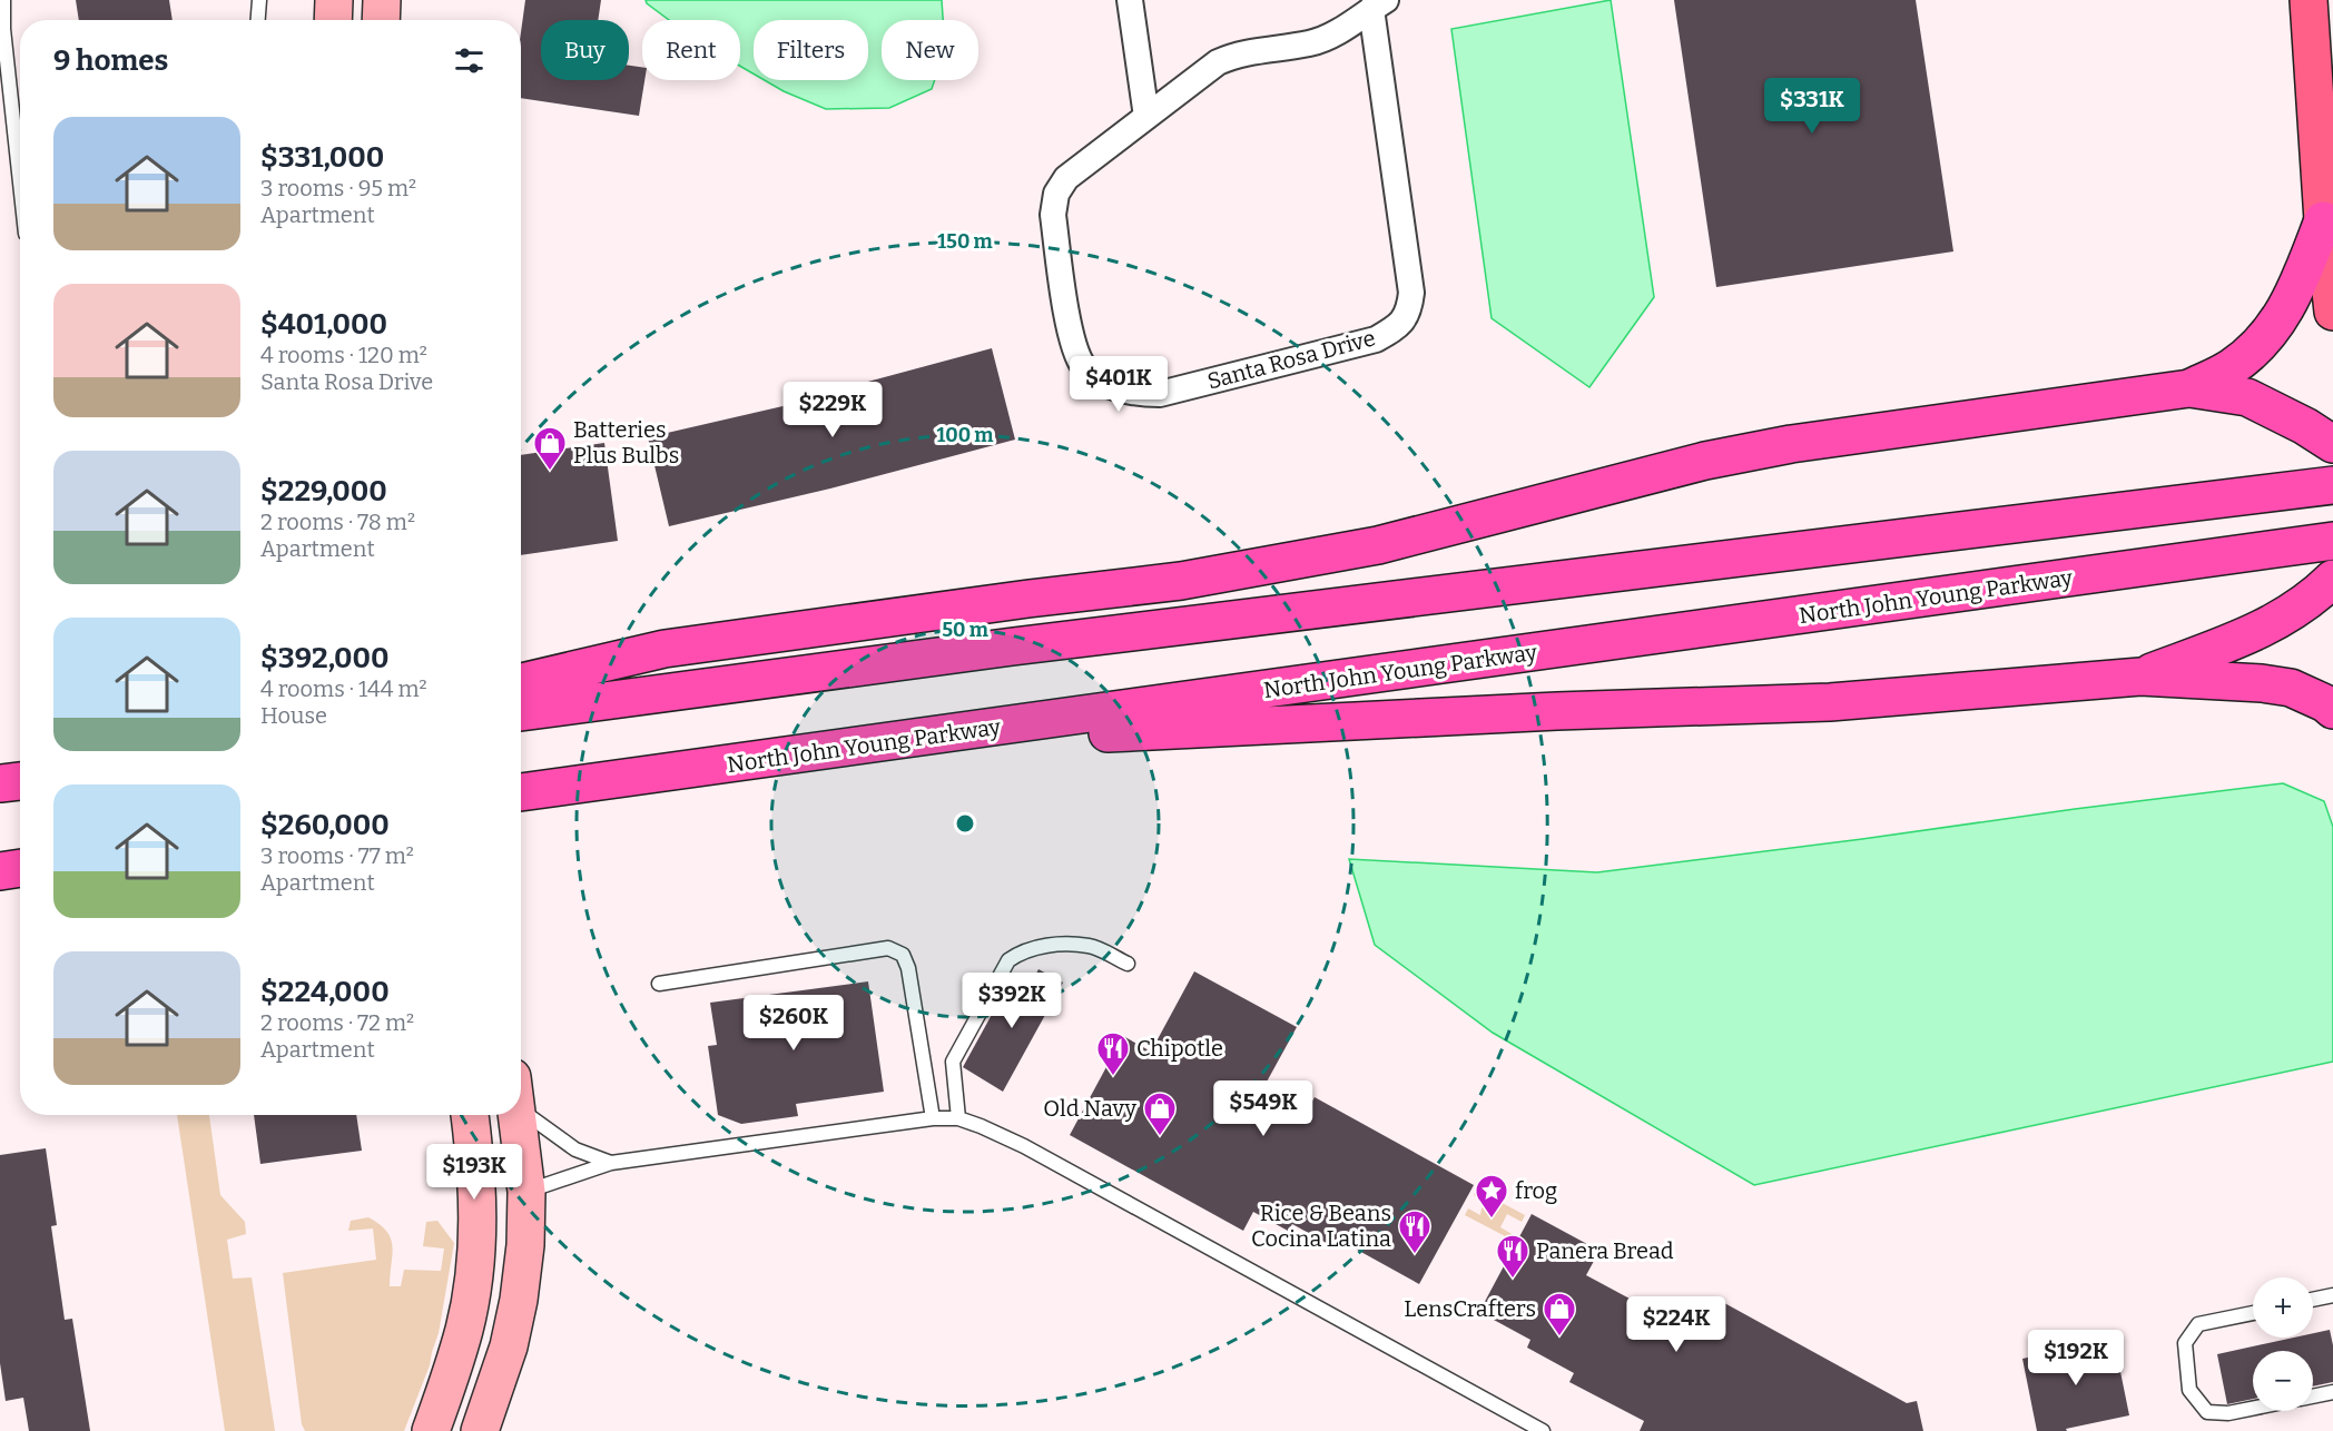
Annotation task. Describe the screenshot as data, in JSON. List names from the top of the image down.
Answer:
{
  "streets": {
    "highway": ["North John Young Parkway"],
    "street": ["Santa Rosa Drive"]
  },
  "places": {
    "shop": ["Batteries Plus Bulbs", "Old Navy", "LensCrafters"],
    "restaurant": ["Chipotle", "Rice & Beans Cocina Latina", "Panera Bread"],
    "place": ["frog"]
  },
  "page": {
    "chip": [
      "Buy",
      "Rent",
      "Filters",
      "New"
    ],
    "heading": "9 homes",
    "price": [
      "$331K",
      "$401K",
      "$229K",
      "$392K",
      "$260K",
      "$549K",
      "$193K",
      "$224K",
      "$192K"
    ],
    "list": [
      {
        "name": "$331,000",
        "note": "3 rooms · 95 m² · Apartment"
      },
      {
        "name": "$401,000",
        "note": "4 rooms · 120 m² · Santa Rosa Drive"
      },
      {
        "name": "$229,000",
        "note": "2 rooms · 78 m² · Apartment"
      },
      {
        "name": "$392,000",
        "note": "4 rooms · 144 m² · House"
      },
      {
        "name": "$260,000",
        "note": "3 rooms · 77 m² · Apartment"
      },
      {
        "name": "$224,000",
        "note": "2 rooms · 72 m² · Apartment"
      }
    ],
    "map_buttons": ["+", "−"]
  },
  "rings": ["150 m", "100 m", "50 m"]
}
